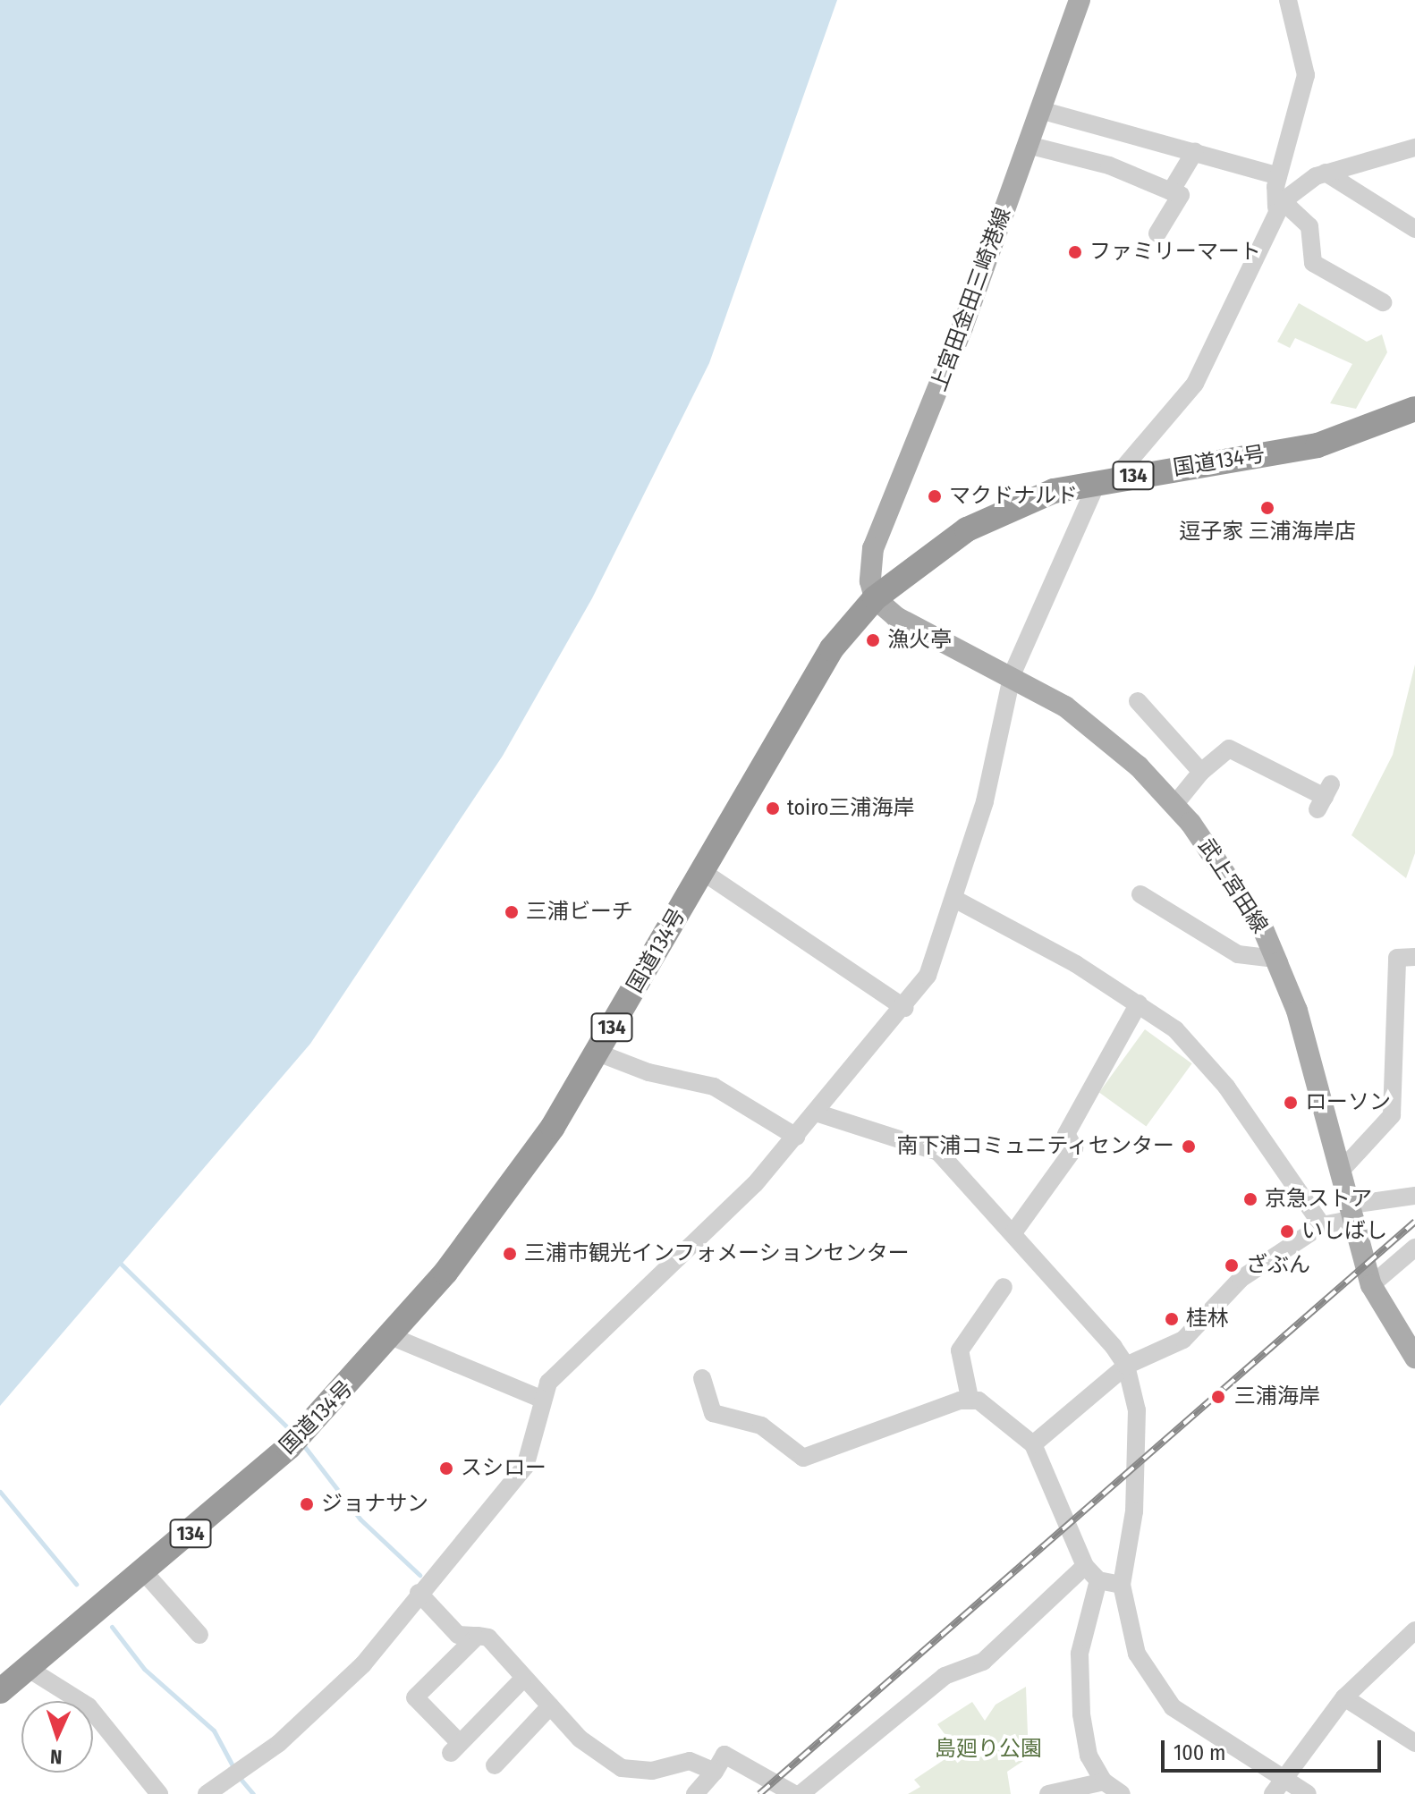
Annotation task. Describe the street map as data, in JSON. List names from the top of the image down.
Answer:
{
  "streets": {
    "highway": ["国道134号", "134"],
    "main road": ["上宮田金田三崎港線", "武上宮田線"]
  },
  "crossings": [
    ["上宮田金田三崎港線", "国道134号"],
    ["上宮田金田三崎港線", "武上宮田線"],
    ["国道134号", "武上宮田線"]
  ],
  "parks": ["島廻り公園"],
  "places": [
    "ファミリーマート",
    "マクドナルド",
    "逗子家 三浦海岸店",
    "漁火亭",
    "toiro三浦海岸",
    "三浦ビーチ",
    "ローソン",
    "南下浦コミュニティセンター",
    "京急ストア",
    "いしばし",
    "三浦市観光インフォメーションセンター",
    "ざぶん",
    "桂林",
    "三浦海岸",
    "スシロー",
    "ジョナサン"
  ],
  "scale_bar": "100 m",
  "north": "bottom"
}
